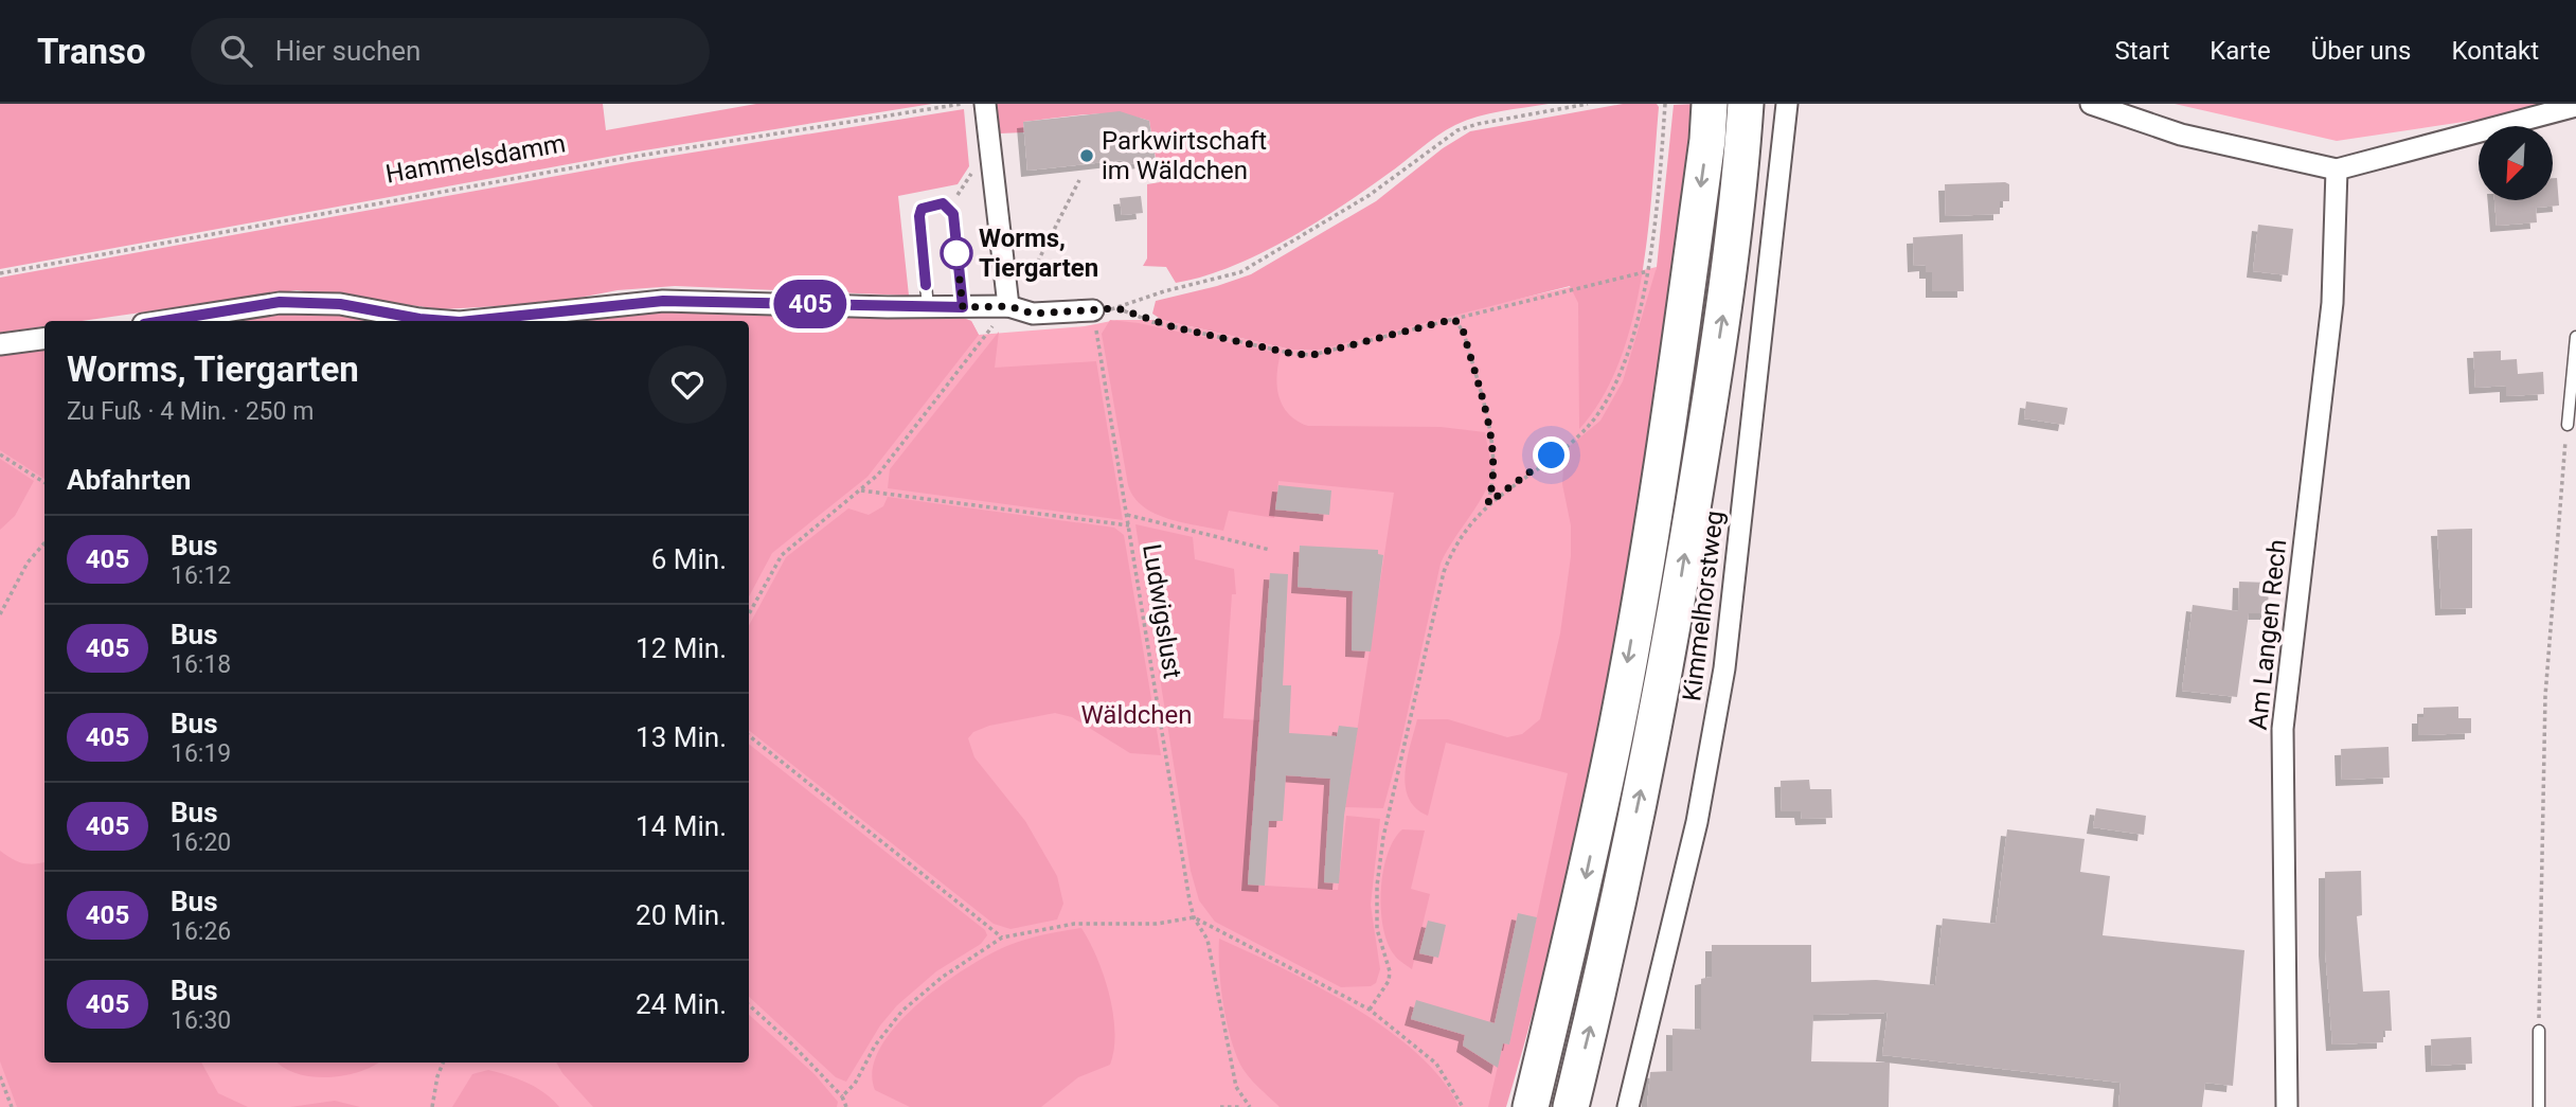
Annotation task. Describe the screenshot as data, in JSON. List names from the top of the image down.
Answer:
{
  "streets": {
    "street": ["Kimmelhorstweg", "Am Langen Rech"],
    "path": ["Hammelsdamm", "Ludwigslust"]
  },
  "parks": ["Wäldchen"],
  "places": ["Parkwirtschaft im Wäldchen", "Worms, Tiergarten"],
  "lines": ["bus line 405"],
  "north": "bottom left",
  "page": {
    "header": "Transo",
    "search": "Hier suchen",
    "nav": [
      "Start",
      "Karte",
      "Über uns",
      "Kontakt"
    ],
    "on_map": "405",
    "heading": [
      ["Worms, Tiergarten", "Zu Fuß · 4 Min. · 250 m"],
      "Abfahrten"
    ],
    "list": [
      {
        "mark": "405",
        "name": "Bus",
        "note": "16:12",
        "value": "6 Min."
      },
      {
        "mark": "405",
        "name": "Bus",
        "note": "16:18",
        "value": "12 Min."
      },
      {
        "mark": "405",
        "name": "Bus",
        "note": "16:19",
        "value": "13 Min."
      },
      {
        "mark": "405",
        "name": "Bus",
        "note": "16:20",
        "value": "14 Min."
      },
      {
        "mark": "405",
        "name": "Bus",
        "note": "16:26",
        "value": "20 Min."
      },
      {
        "mark": "405",
        "name": "Bus",
        "note": "16:30",
        "value": "24 Min."
      }
    ]
  }
}
